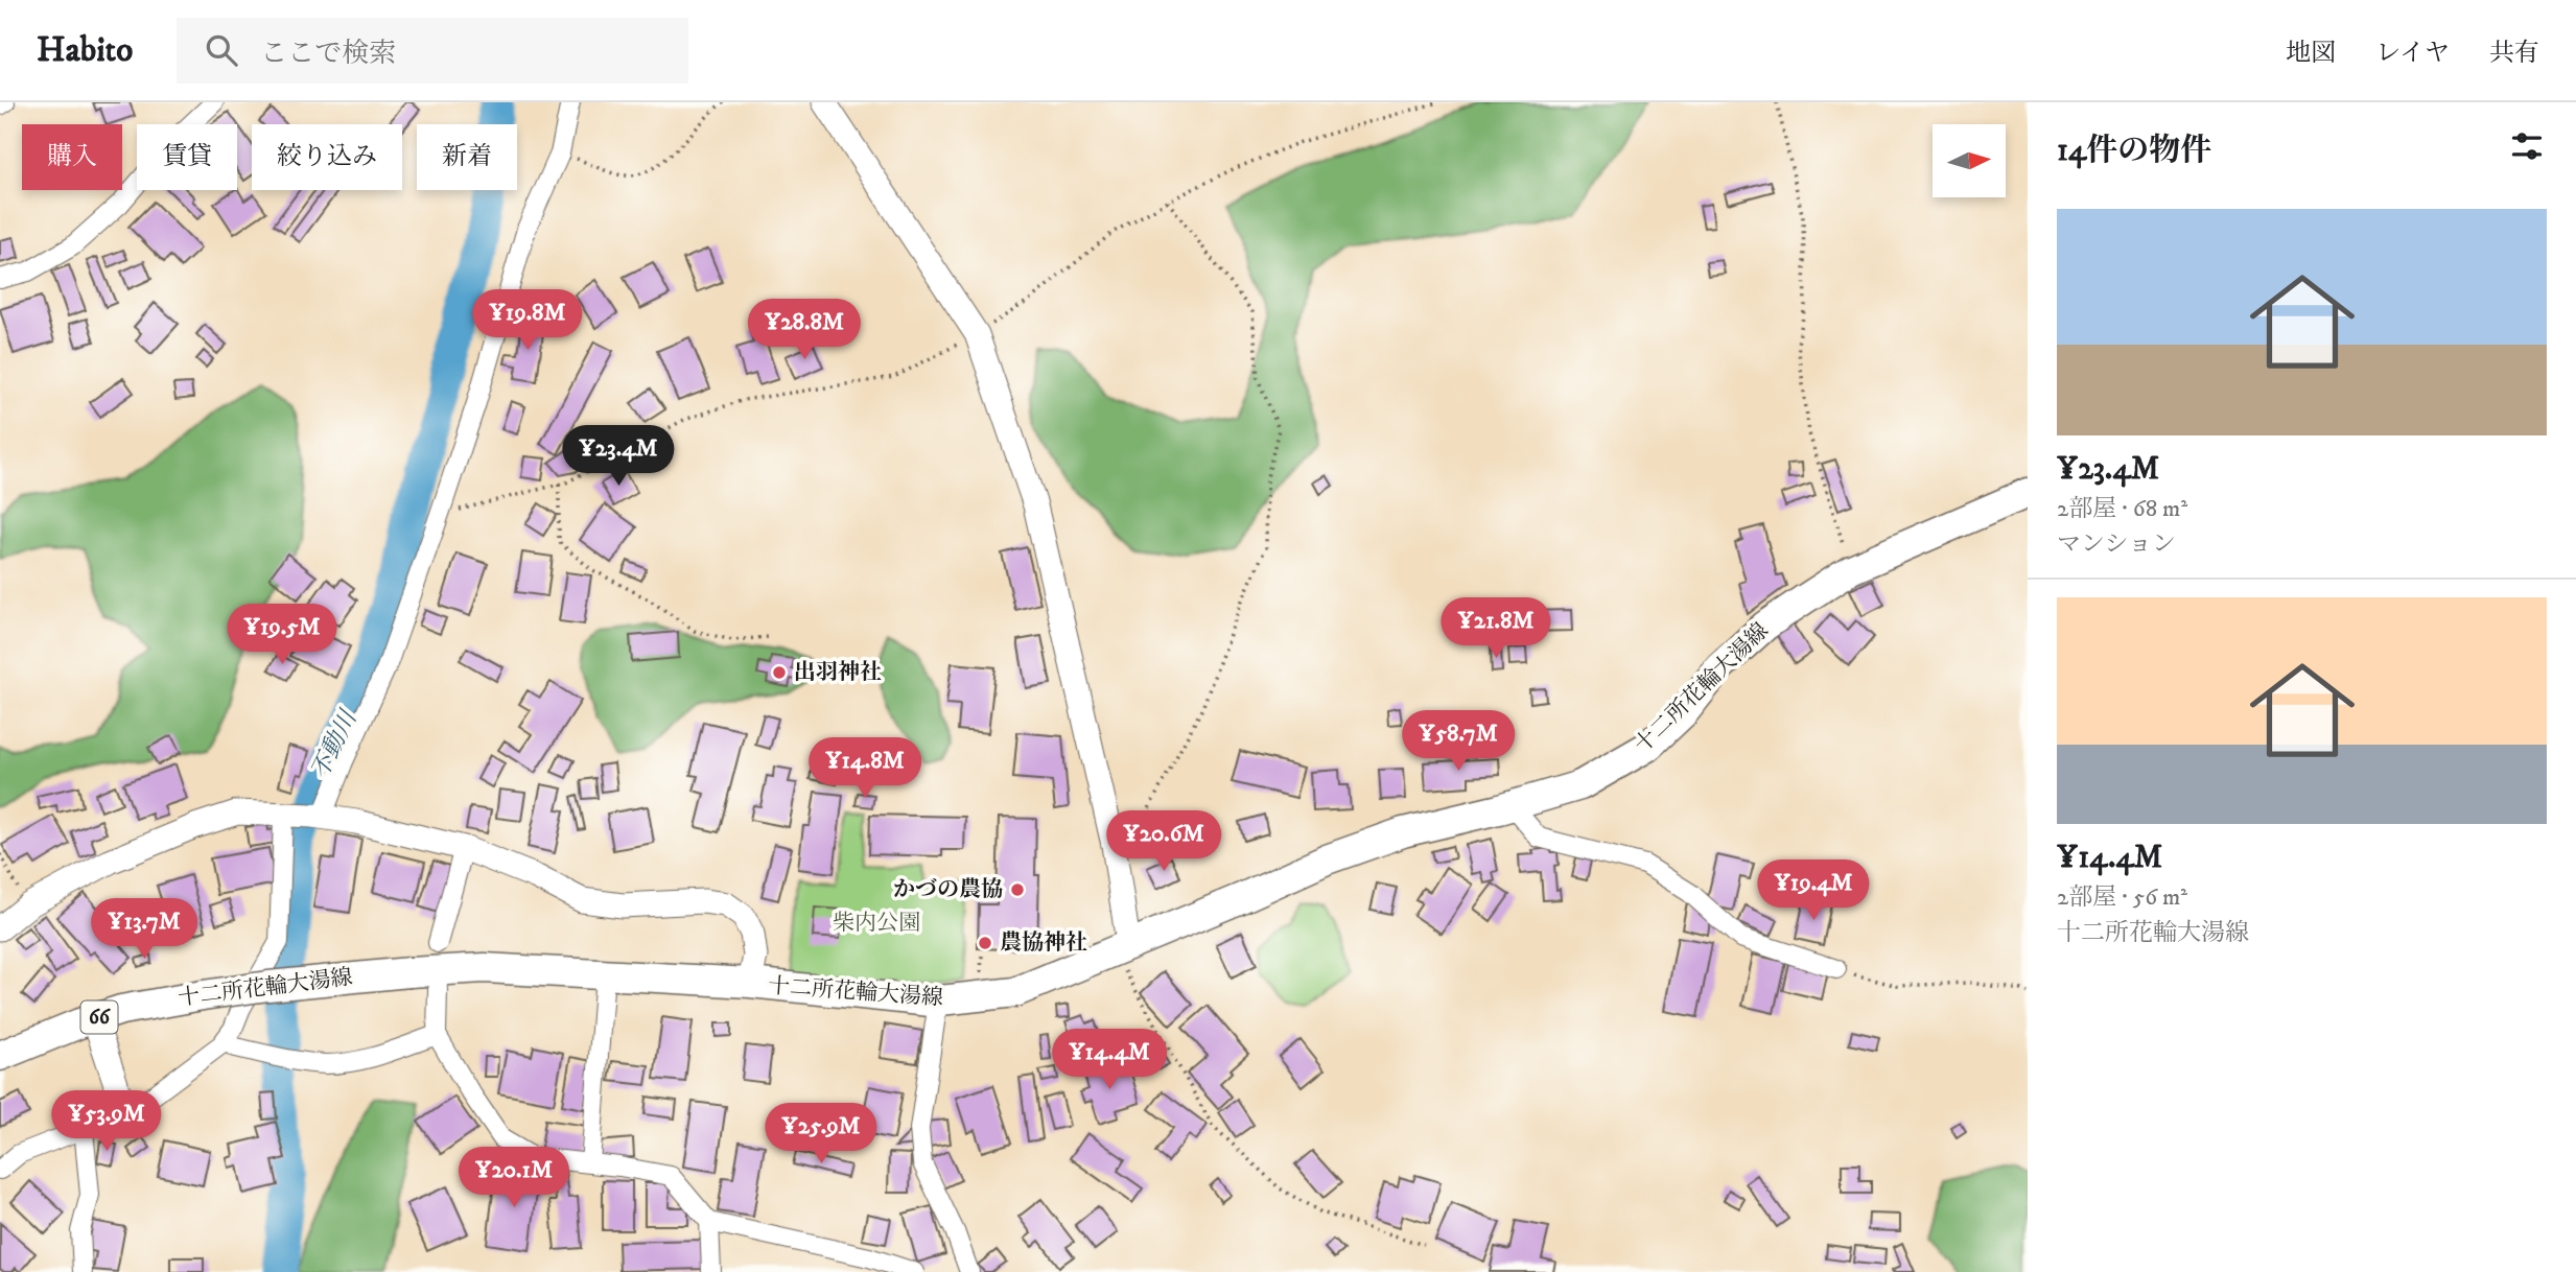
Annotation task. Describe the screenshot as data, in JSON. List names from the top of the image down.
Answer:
{
  "streets": {
    "main road": ["十二所花輪大湯線", "66"]
  },
  "water": ["不動川"],
  "parks": ["柴内公園"],
  "places": ["出羽神社", "かづの農協", "農協神社"],
  "north": "right",
  "page": {
    "header": "Habito",
    "search": "ここで検索",
    "nav": ["地図", "レイヤ", "共有"],
    "heading": "14件の物件",
    "chip": [
      "購入",
      "賃貸",
      "絞り込み",
      "新着"
    ],
    "list": [
      {
        "name": "¥23.4M",
        "note": "2部屋 · 68 m² · マンション"
      },
      {
        "name": "¥14.4M",
        "note": "2部屋 · 56 m² · 十二所花輪大湯線"
      }
    ],
    "price": [
      "¥19.8M",
      "¥28.8M",
      "¥23.4M",
      "¥21.8M",
      "¥19.5M",
      "¥58.7M",
      "¥14.8M",
      "¥20.6M",
      "¥19.4M",
      "¥13.7M",
      "¥14.4M",
      "¥53.9M",
      "¥25.9M",
      "¥20.1M"
    ]
  }
}
